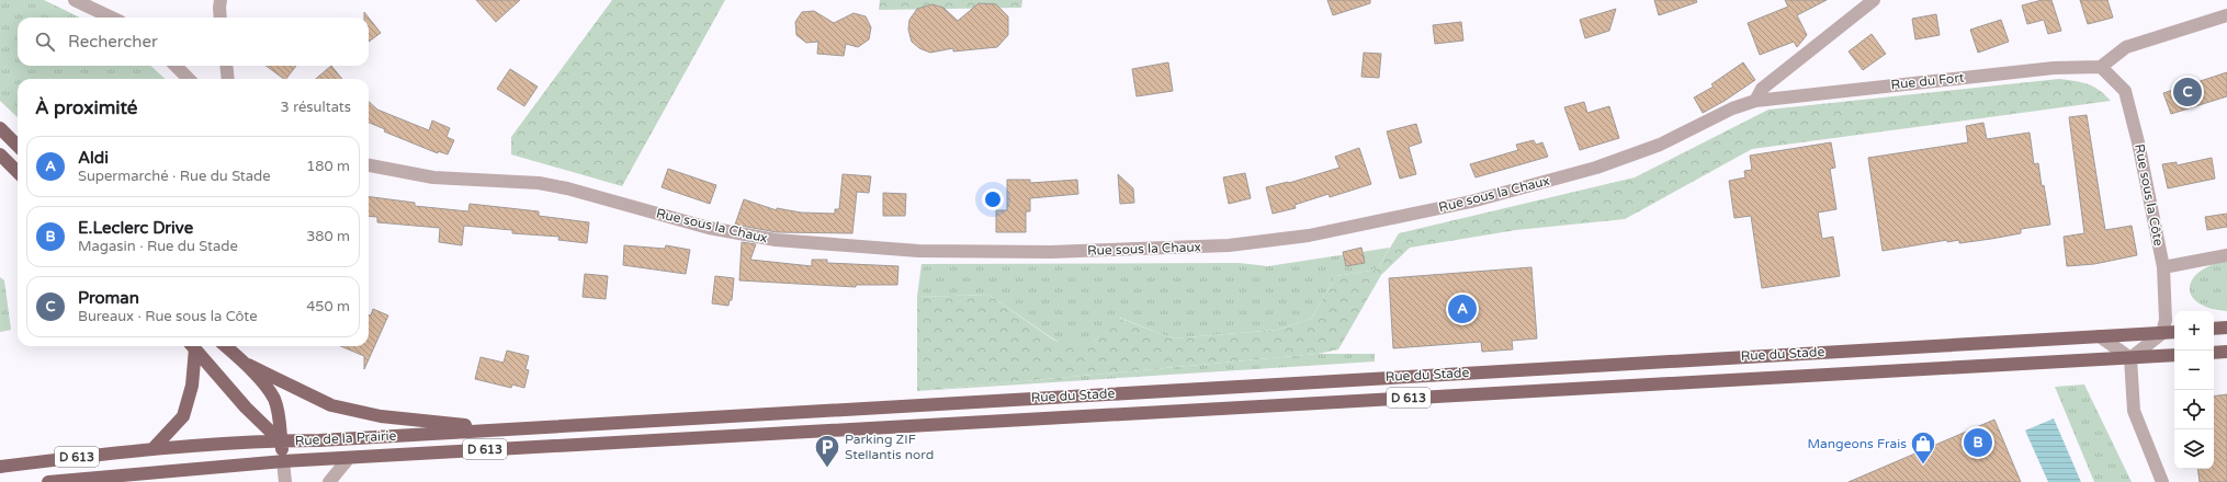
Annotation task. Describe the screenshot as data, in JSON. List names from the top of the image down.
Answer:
{
  "streets": {
    "main road": ["Rue du Stade", "D 613", "Rue de la Prairie"],
    "street": ["Rue du Fort", "Rue sous la Chaux", "Rue sous la Côte"]
  },
  "crossings": [
    ["Rue du Fort", "Rue sous la Chaux"],
    ["Rue du Fort", "Rue sous la Côte"],
    ["Rue sous la Côte", "Rue du Stade"],
    ["Rue sous la Côte", "D 613"],
    ["Rue du Stade", "D 613"],
    ["Rue du Stade", "Rue de la Prairie"]
  ],
  "places": {
    "shop": ["Mangeons Frais"],
    "parking": ["Parking ZIF Stellantis nord"]
  },
  "page": {
    "search": "Rechercher",
    "pins": ["C", "A", "B"],
    "heading": ["À proximité", "3 résultats"],
    "list": [
      {
        "mark": "A",
        "name": "Aldi",
        "note": "Supermarché · Rue du Stade",
        "value": "180 m"
      },
      {
        "mark": "B",
        "name": "E.Leclerc Drive",
        "note": "Magasin · Rue du Stade",
        "value": "380 m"
      },
      {
        "mark": "C",
        "name": "Proman",
        "note": "Bureaux · Rue sous la Côte",
        "value": "450 m"
      }
    ],
    "map_buttons": ["+", "−"]
  }
}
